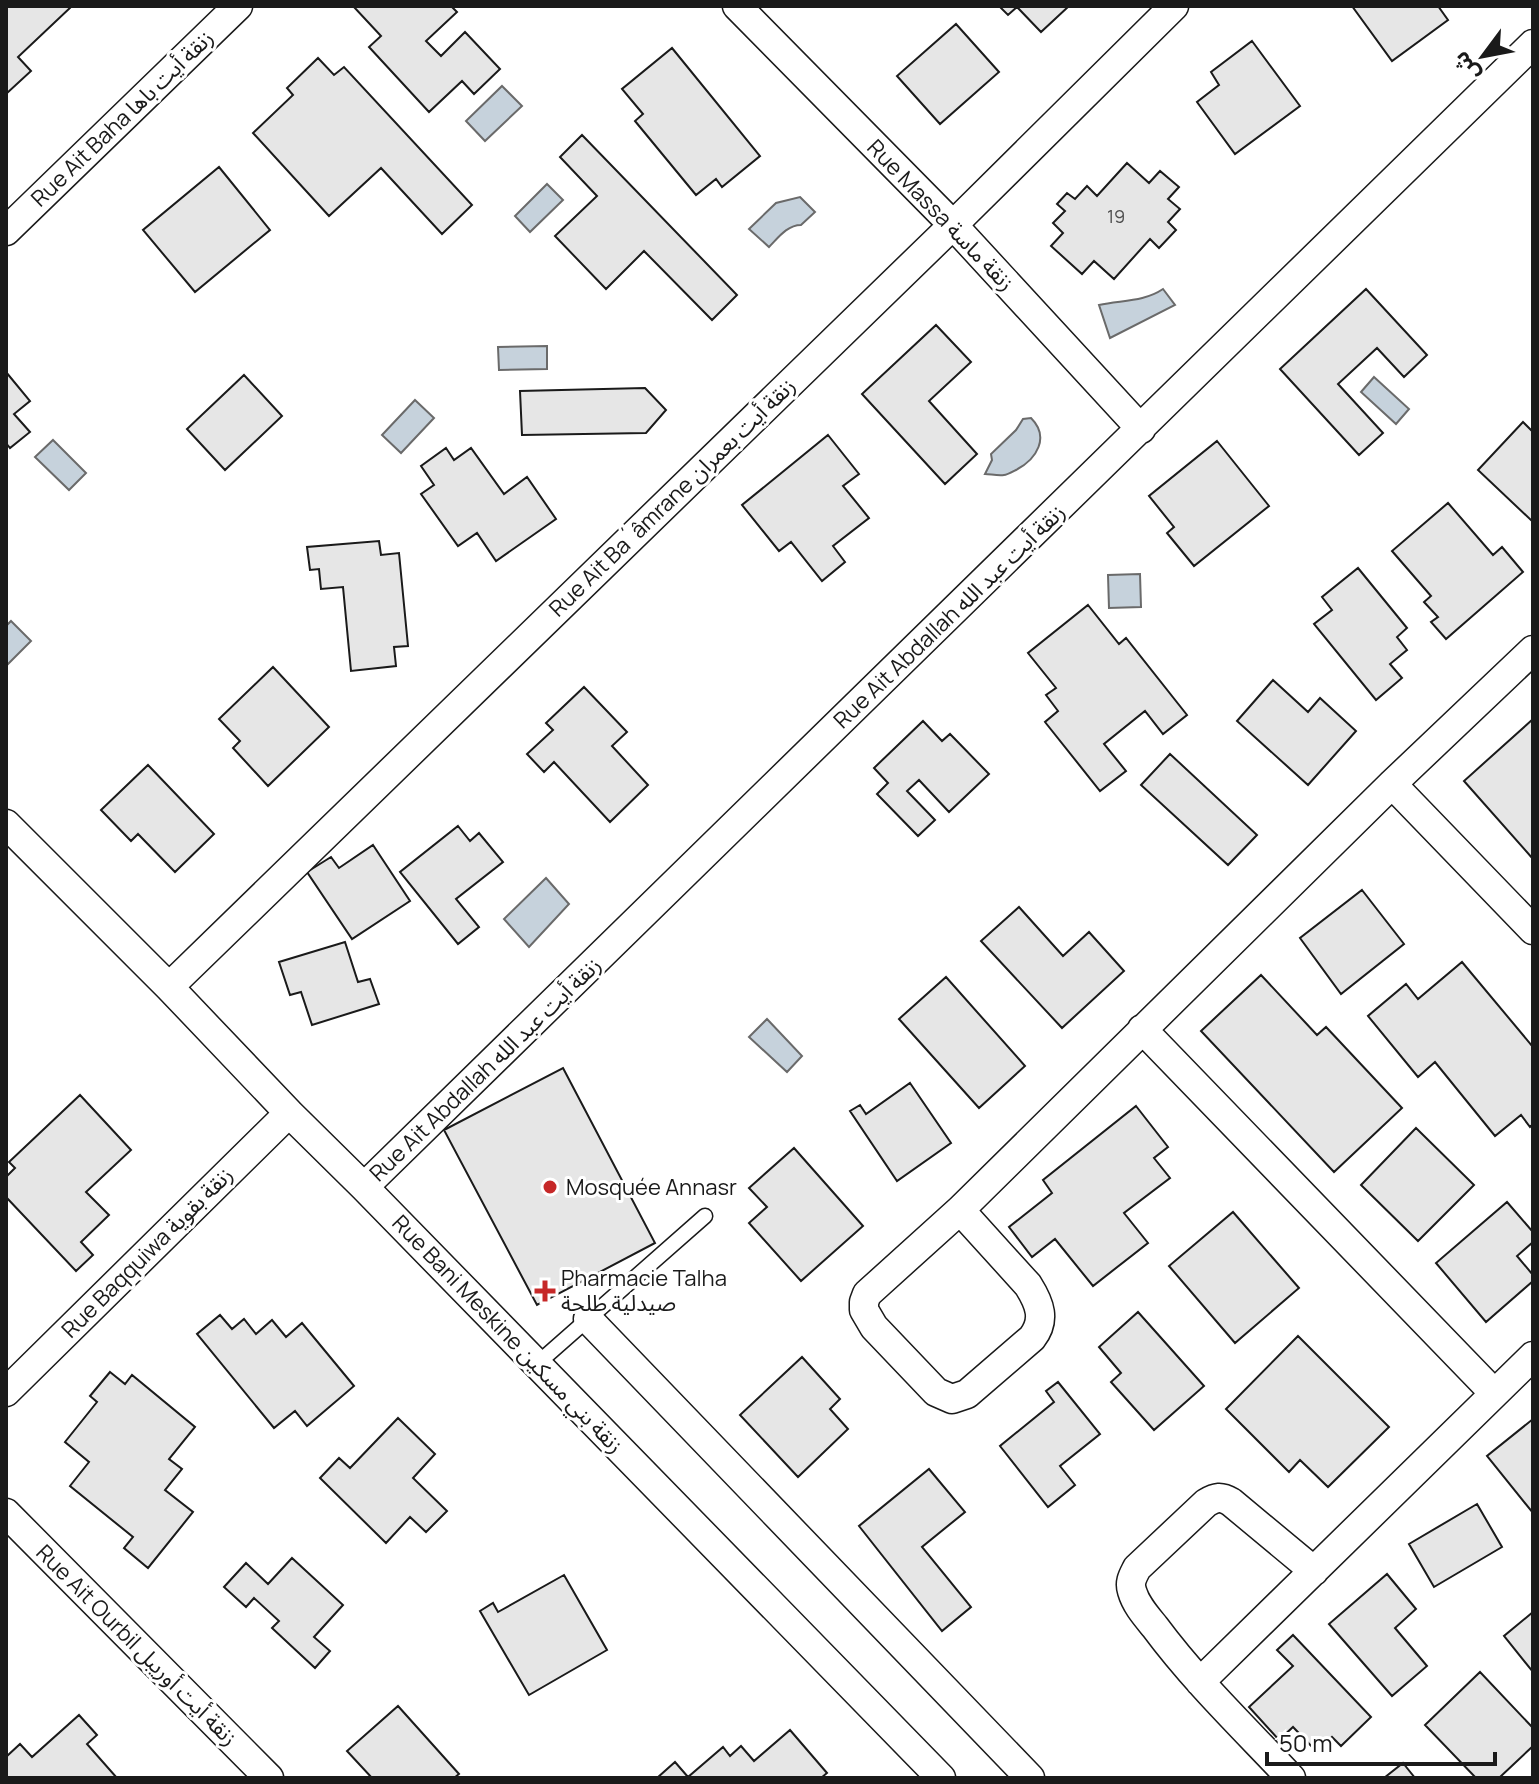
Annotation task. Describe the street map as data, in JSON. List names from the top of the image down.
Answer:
{
  "streets": {
    "street": [
      "Rue Ait Baha زنقة أيت باها",
      "Rue Massa زنقة ماسة",
      "Rue Ait Ba´âmrane زنقة أيت بعمران",
      "Rue Ait Abdallah زنقة أيت عبد الله",
      "Rue Baqquiwa زنقة بقوية",
      "Rue Bani Meskine زنقة بني مسكين",
      "Rue Ait Ourbil زنقة أيت أوريبل"
    ]
  },
  "crossings": [
    ["Rue Massa زنقة ماسة", "Rue Ait Ba´âmrane زنقة أيت بعمران"],
    ["Rue Massa زنقة ماسة", "Rue Ait Abdallah زنقة أيت عبد الله"],
    ["Rue Ait Ba´âmrane زنقة أيت بعمران", "Rue Bani Meskine زنقة بني مسكين"],
    ["Rue Ait Abdallah زنقة أيت عبد الله", "Rue Bani Meskine زنقة بني مسكين"],
    ["Rue Baqquiwa زنقة بقوية", "Rue Bani Meskine زنقة بني مسكين"]
  ],
  "places": {
    "other": ["Mosquée Annasr"],
    "health": ["Pharmacie Talha صيدلية طلحة"]
  },
  "house_numbers": ["19"],
  "scale_bar": "50 m",
  "north": "bottom left"
}
